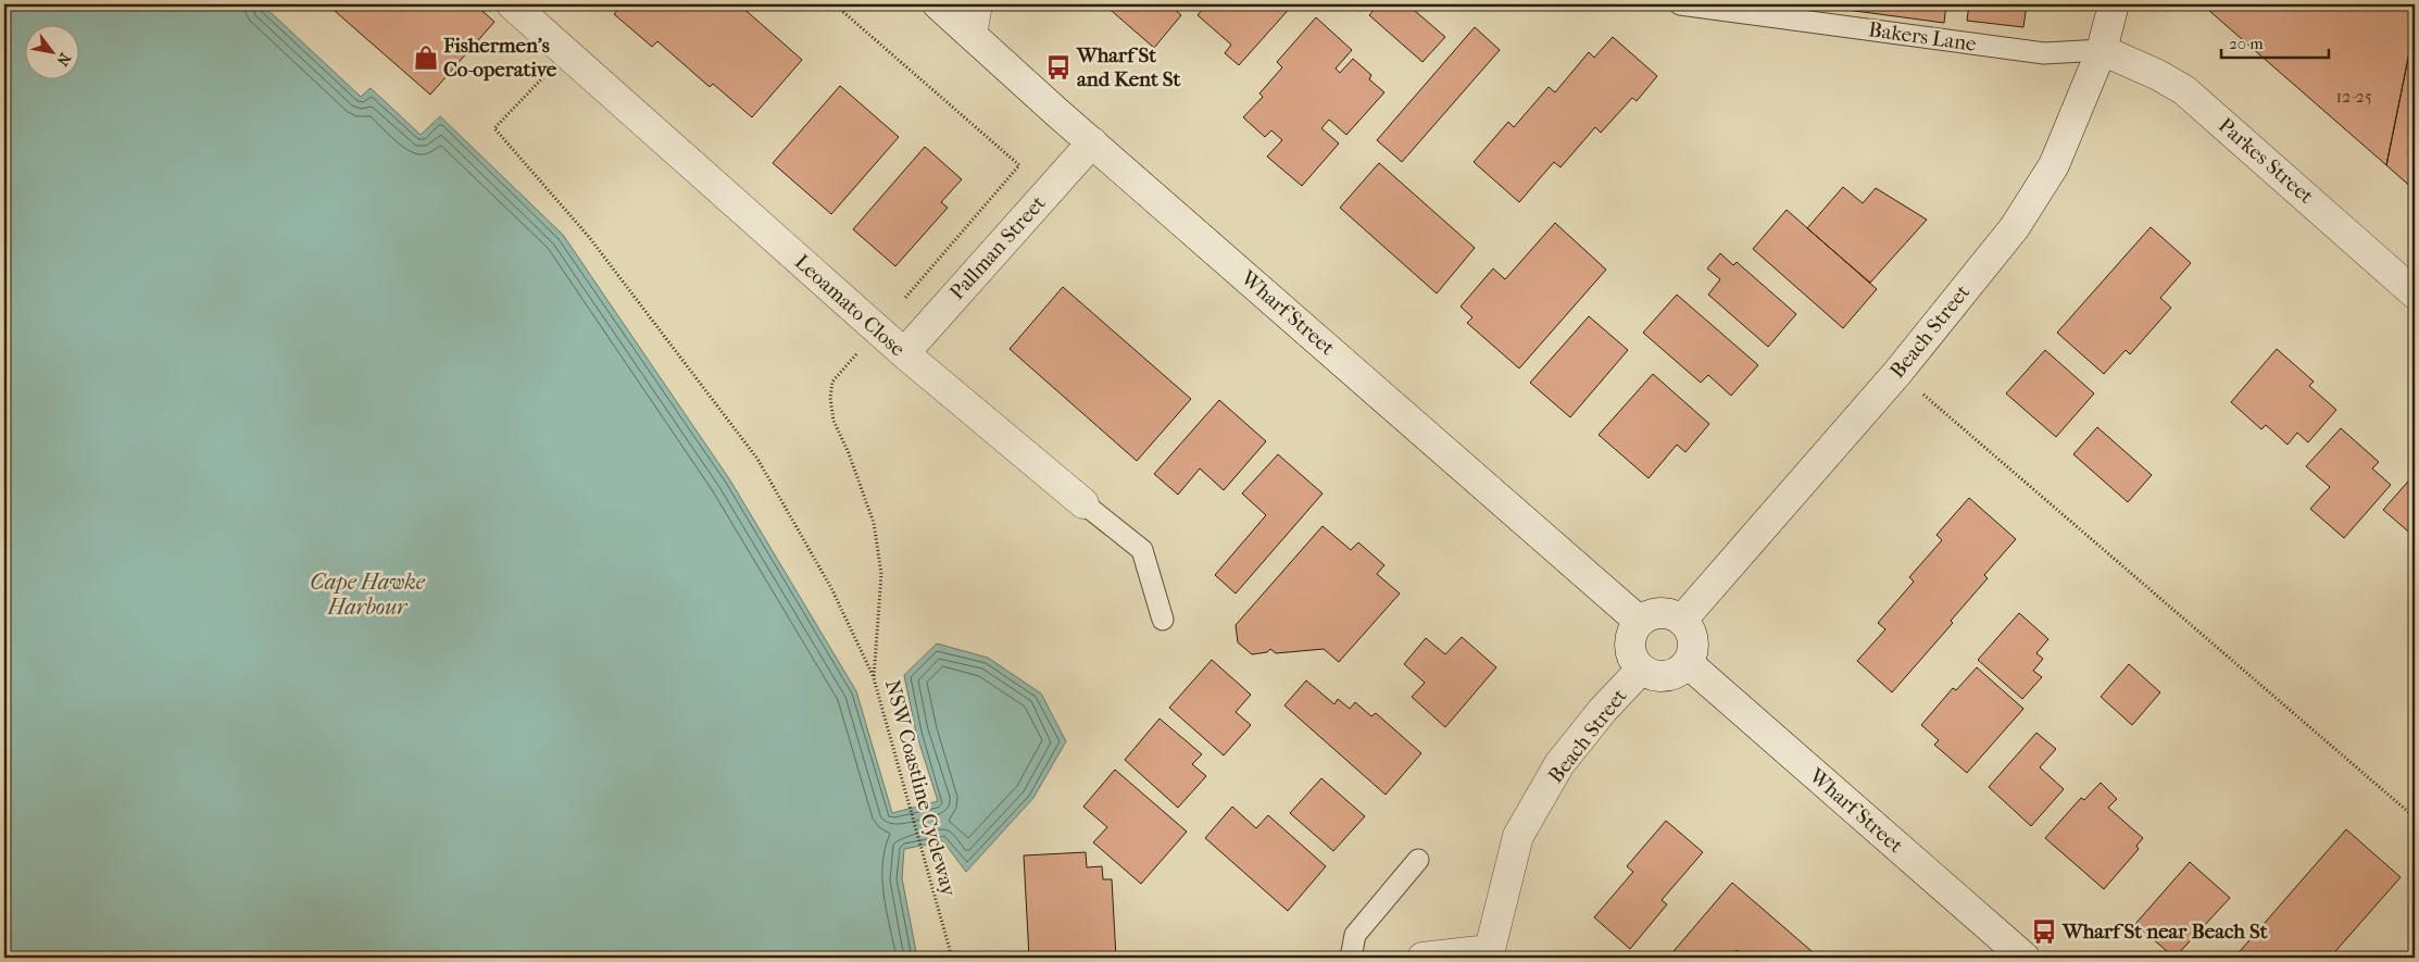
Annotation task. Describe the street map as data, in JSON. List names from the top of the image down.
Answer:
{
  "streets": {
    "street": [
      "Parkes Street",
      "Pallman Street",
      "Leoamato Close",
      "Wharf Street",
      "Beach Street"
    ],
    "lane": ["Bakers Lane"],
    "path": ["NSW Coastline Cycleway"]
  },
  "crossings": [
    ["Bakers Lane", "Parkes Street"],
    ["Bakers Lane", "Beach Street"],
    ["Parkes Street", "Beach Street"],
    ["Pallman Street", "Leoamato Close"],
    ["Pallman Street", "Wharf Street"],
    ["Leoamato Close", "NSW Coastline Cycleway"],
    ["Wharf Street", "Beach Street"]
  ],
  "water": ["Cape Hawke Harbour"],
  "places": {
    "shop": ["Fishermen's Co-operative"],
    "bus stop": ["Wharf St and Kent St", "Wharf St near Beach St"]
  },
  "house_numbers": ["12-25"],
  "scale_bar": "20 m",
  "north": "bottom right"
}
